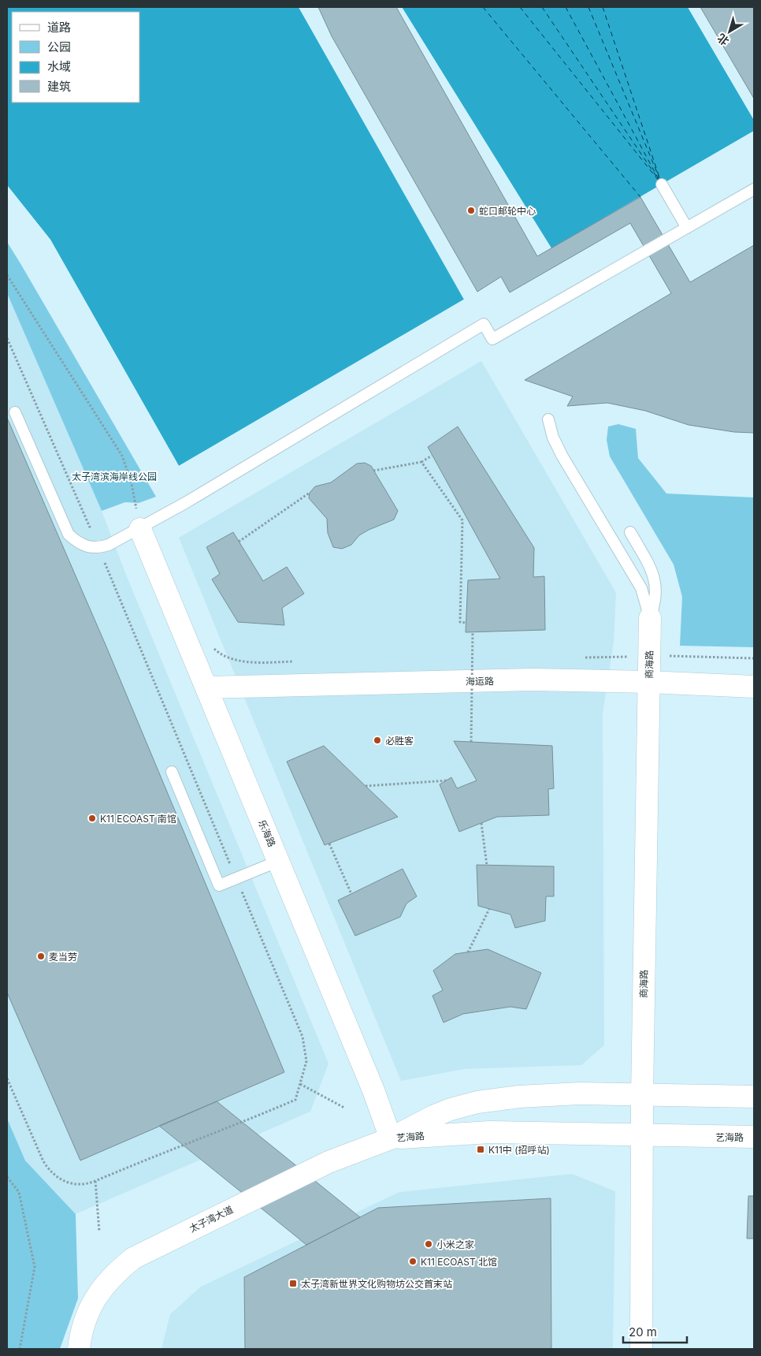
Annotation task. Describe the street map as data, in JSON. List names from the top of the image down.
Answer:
{
  "streets": {
    "street": [
      "商海路",
      "海运路",
      "乐海路",
      "艺海路",
      "太子湾大道"
    ]
  },
  "crossings": [
    ["商海路", "海运路"],
    ["商海路", "艺海路"],
    ["海运路", "乐海路"],
    ["乐海路", "艺海路"],
    ["乐海路", "太子湾大道"],
    ["艺海路", "太子湾大道"]
  ],
  "parks": ["太子湾滨海岸线公园"],
  "places": {
    "other": [
      "蛇口邮轮中心",
      "必胜客",
      "K11 ECOAST 南馆",
      "麦当劳",
      "小米之家",
      "K11 ECOAST 北馆"
    ],
    "transit": ["K11中 (招呼站)", "太子湾新世界文化购物坊公交首末站"]
  },
  "legend": [
    "道路",
    "公园",
    "水域",
    "建筑"
  ],
  "scale_bar": "20 m",
  "north": "bottom left"
}
